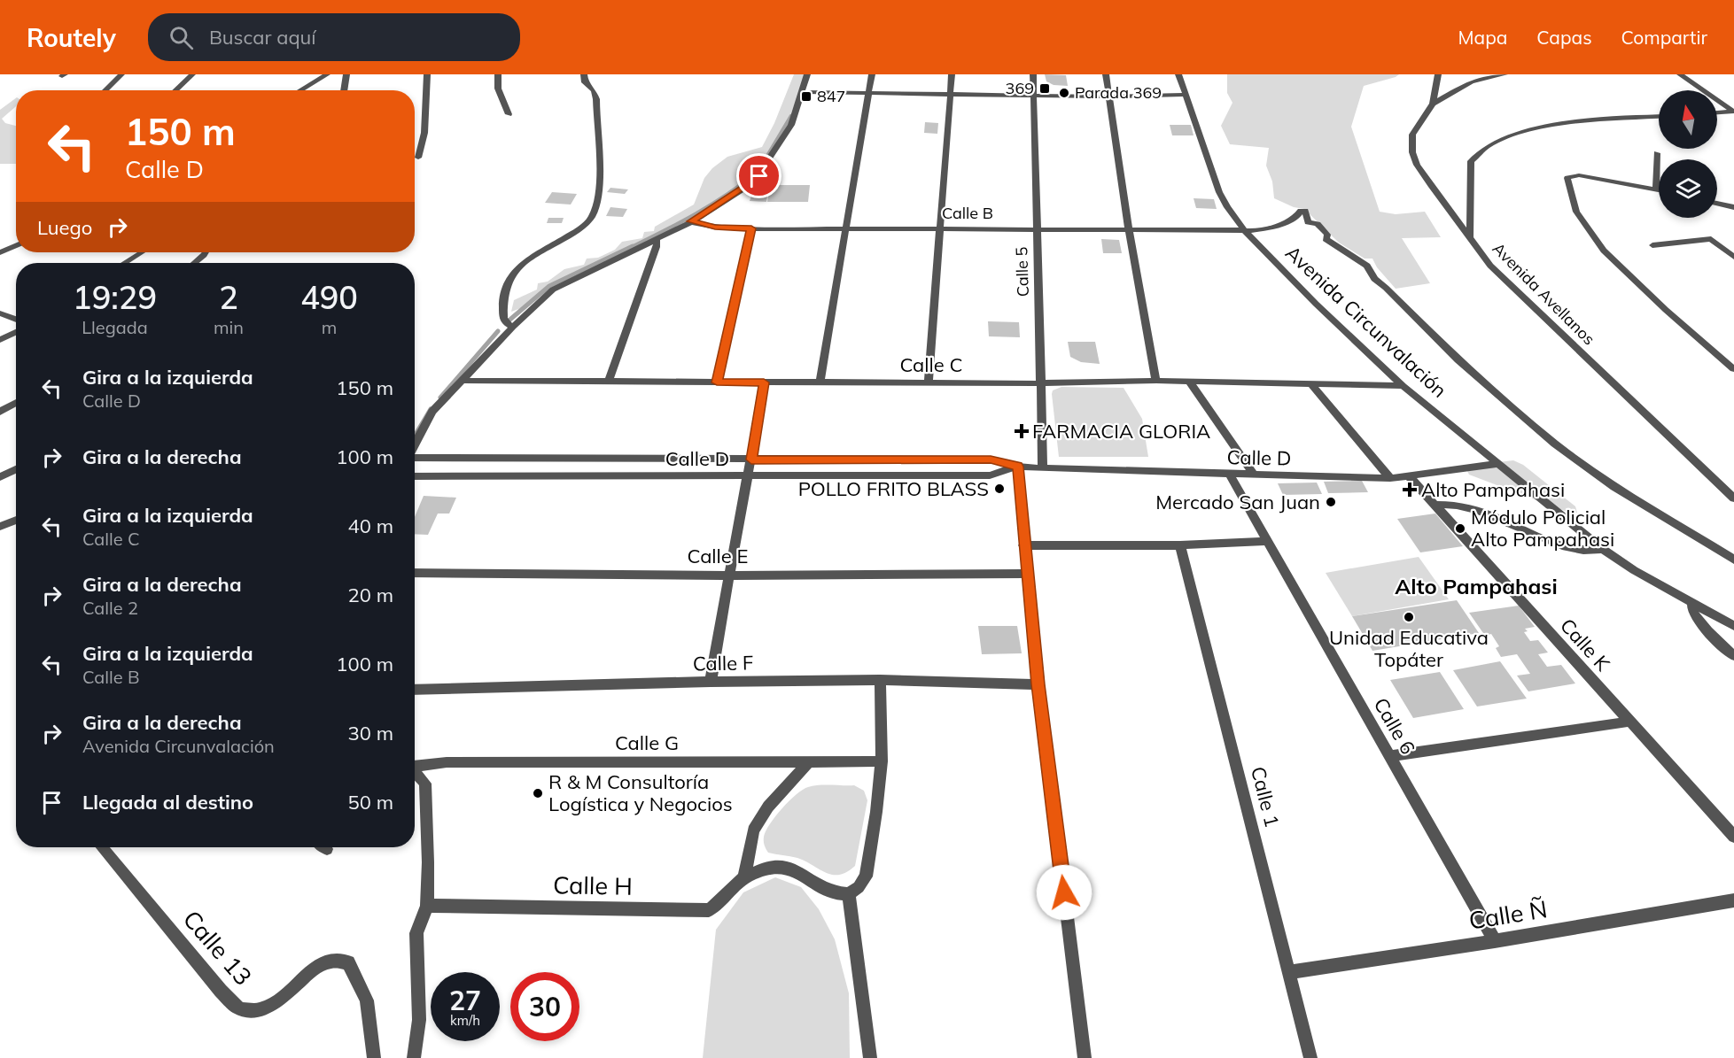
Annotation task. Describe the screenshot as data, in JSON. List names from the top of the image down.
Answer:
{
  "streets": {
    "street": [
      "Calle B",
      "Calle 5",
      "Avenida Avellanos",
      "Avenida Circunvalación",
      "Calle C",
      "Calle D",
      "Calle E",
      "Calle K",
      "Calle F",
      "Calle 6",
      "Calle G",
      "Calle 1",
      "Calle H",
      "Calle Ñ",
      "Calle 13"
    ]
  },
  "crossings": [
    ["Calle B", "Calle 5"],
    ["Calle B", "Avenida Circunvalación"],
    ["Calle 5", "Calle C"],
    ["Calle 5", "Calle D"],
    ["Avenida Circunvalación", "Calle C"],
    ["Avenida Circunvalación", "Calle D"],
    ["Calle D", "Calle K"],
    ["Calle D", "Calle 6"],
    ["Calle 6", "Calle Ñ"],
    ["Calle 1", "Calle Ñ"]
  ],
  "districts": ["Alto Pampahasi"],
  "places": {
    "transit": ["369", "847"],
    "other": [
      "Parada 369",
      "POLLO FRITO BLASS",
      "Mercado San Juan",
      "Módulo Policial Alto Pampahasi",
      "Unidad Educativa Topáter",
      "R & M Consultoría Logística y Negocios"
    ],
    "health": ["FARMACIA GLORIA", "Alto Pampahasi"]
  },
  "north": "top",
  "page": {
    "header": "Routely",
    "search": "Buscar aquí",
    "nav": ["Mapa", "Capas", "Compartir"],
    "turn": ["150 m", "Calle D"],
    "then": "Luego",
    "eta": [
      "19:29",
      "Llegada",
      "2",
      "min",
      "490",
      "m"
    ],
    "list": [
      {
        "name": "Gira a la izquierda",
        "note": "Calle D",
        "value": "150 m"
      },
      {
        "name": "Gira a la derecha",
        "value": "100 m"
      },
      {
        "name": "Gira a la izquierda",
        "note": "Calle C",
        "value": "40 m"
      },
      {
        "name": "Gira a la derecha",
        "note": "Calle 2",
        "value": "20 m"
      },
      {
        "name": "Gira a la izquierda",
        "note": "Calle B",
        "value": "100 m"
      },
      {
        "name": "Gira a la derecha",
        "note": "Avenida Circunvalación",
        "value": "30 m"
      },
      {
        "name": "Llegada al destino",
        "value": "50 m"
      }
    ],
    "speed": "27 km/h",
    "limit": "30"
  }
}
